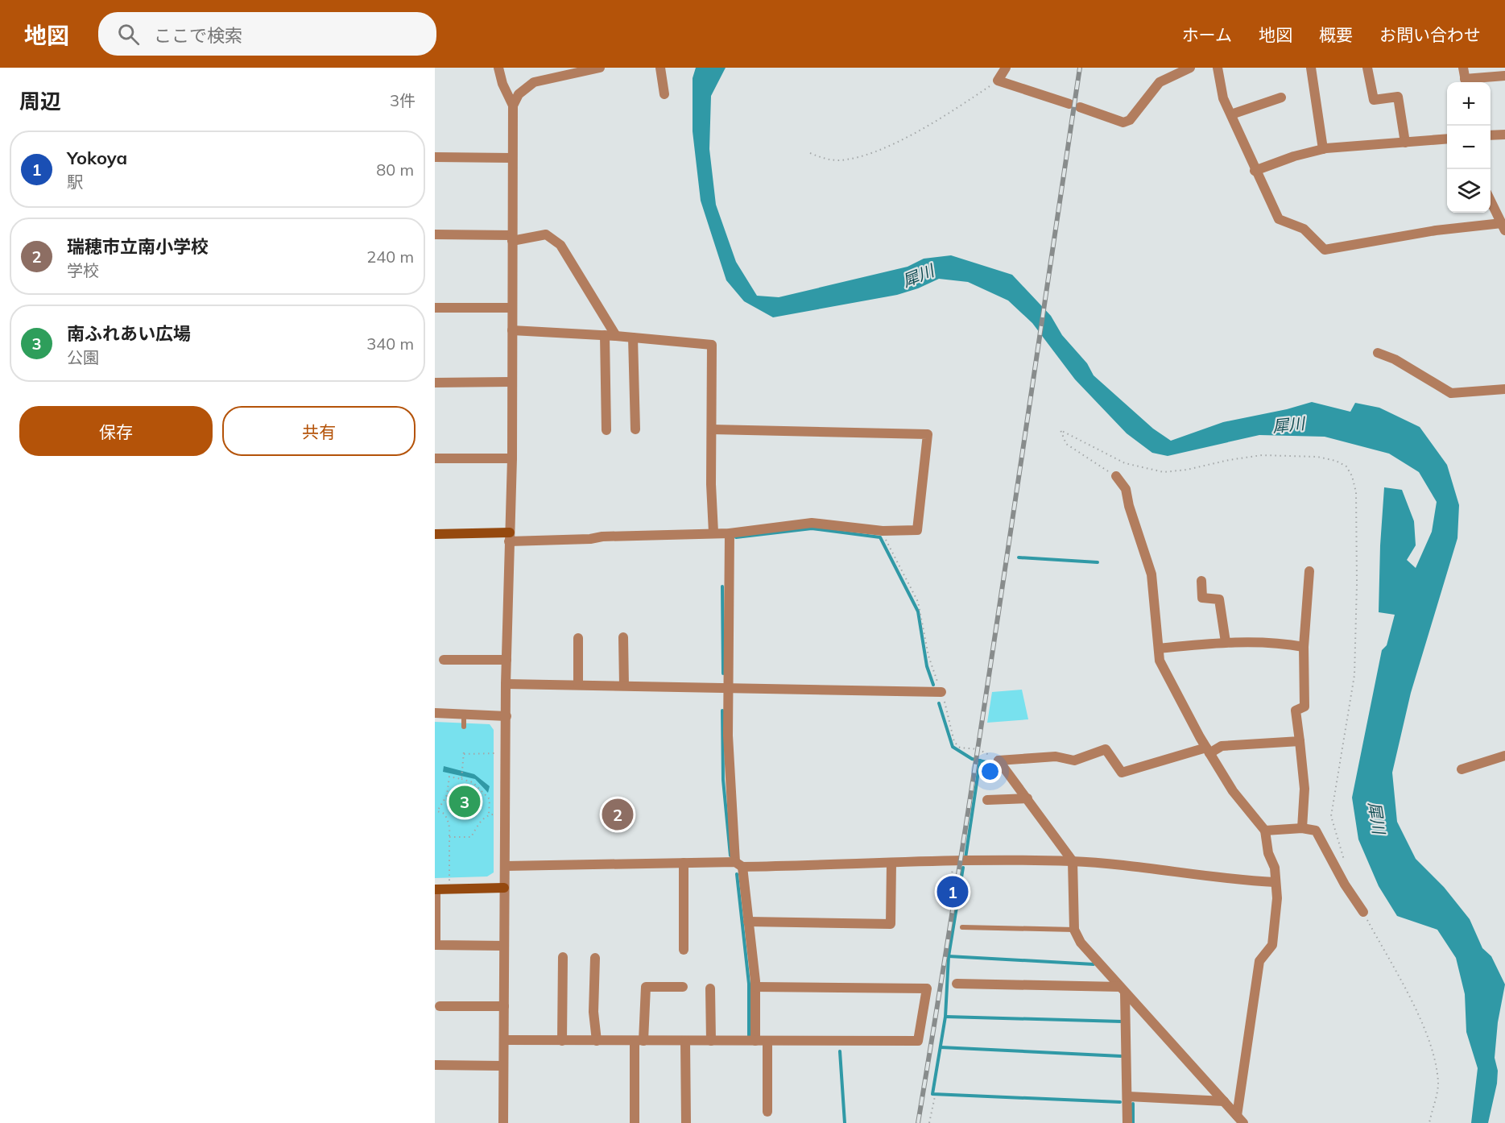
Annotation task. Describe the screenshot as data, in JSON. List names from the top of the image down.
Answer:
{
  "water": ["犀川"],
  "page": {
    "header": "地図",
    "search": "ここで検索",
    "nav": [
      "ホーム",
      "地図",
      "概要",
      "お問い合わせ"
    ],
    "heading": ["周辺", "3件"],
    "map_buttons": ["+", "−"],
    "list": [
      {
        "mark": "1",
        "name": "Yokoya",
        "note": "駅",
        "value": "80 m"
      },
      {
        "mark": "2",
        "name": "瑞穂市立南小学校",
        "note": "学校",
        "value": "240 m"
      },
      {
        "mark": "3",
        "name": "南ふれあい広場",
        "note": "公園",
        "value": "340 m"
      }
    ],
    "buttons": ["保存", "共有"],
    "pins": ["3", "2", "1"]
  }
}
